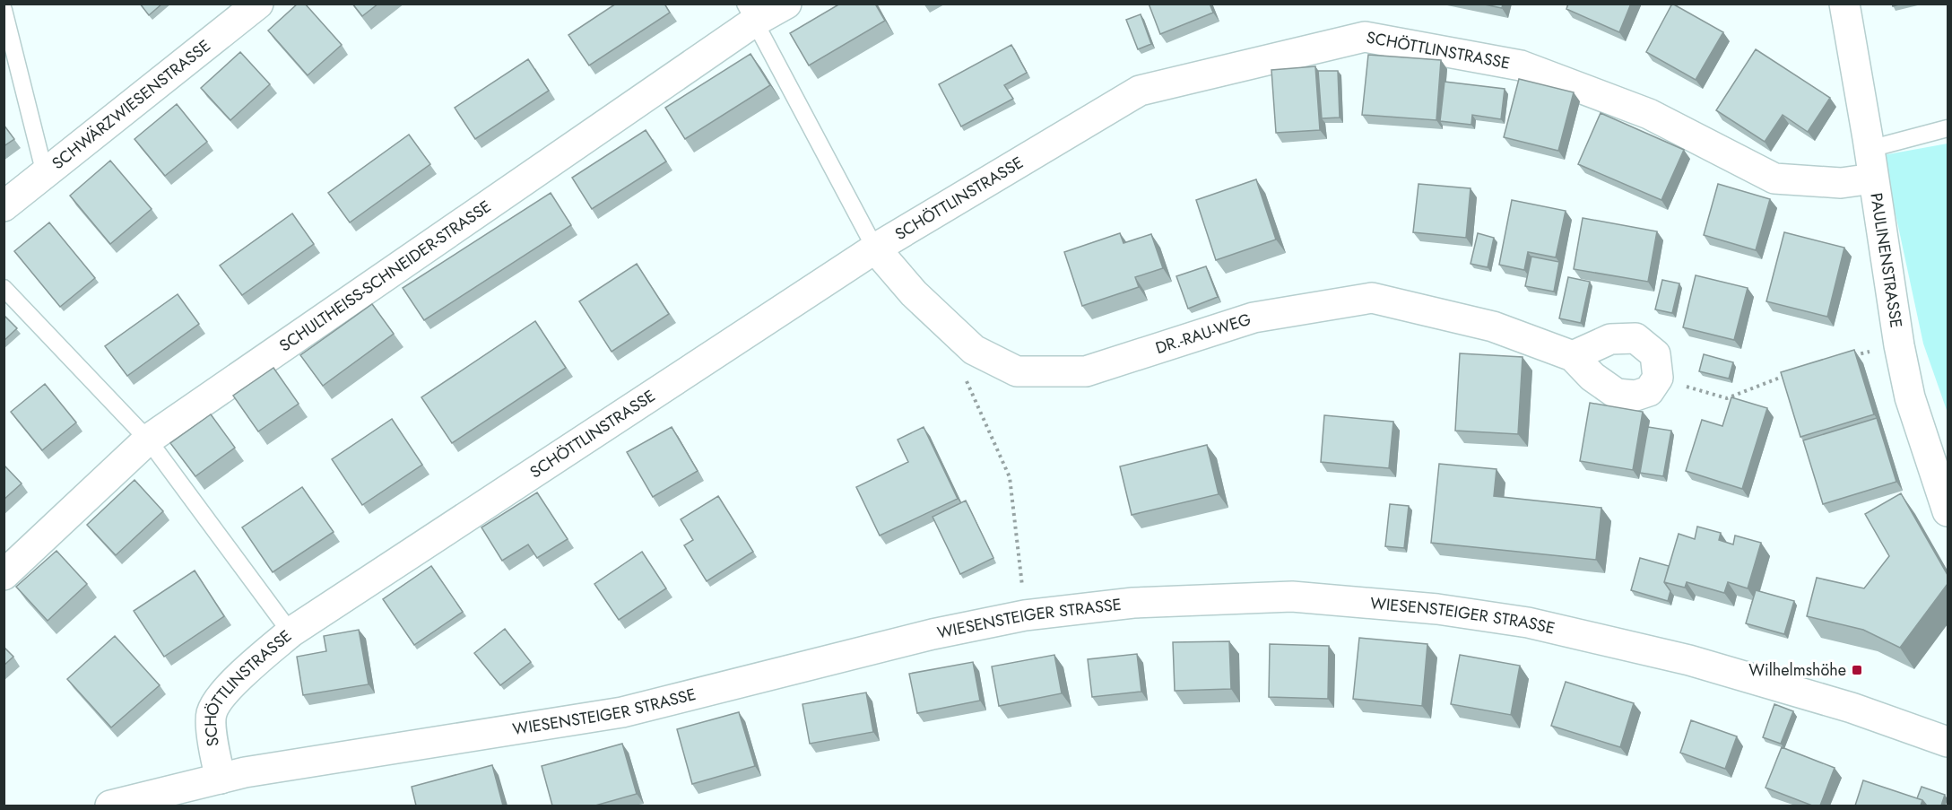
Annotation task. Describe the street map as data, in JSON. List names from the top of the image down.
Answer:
{
  "streets": {
    "street": [
      "SCHÖTTLINSTRASSE",
      "SCHWÄRZWIESENSTRASSE",
      "PAULINENSTRASSE",
      "SCHULTHEISS-SCHNEIDER-STRASSE",
      "DR.-RAU-WEG",
      "WIESENSTEIGER STRASSE"
    ]
  },
  "crossings": [
    ["SCHÖTTLINSTRASSE", "PAULINENSTRASSE"],
    ["SCHÖTTLINSTRASSE", "DR.-RAU-WEG"],
    ["SCHÖTTLINSTRASSE", "WIESENSTEIGER STRASSE"]
  ],
  "places": {
    "transit": ["Wilhelmshöhe"]
  }
}
